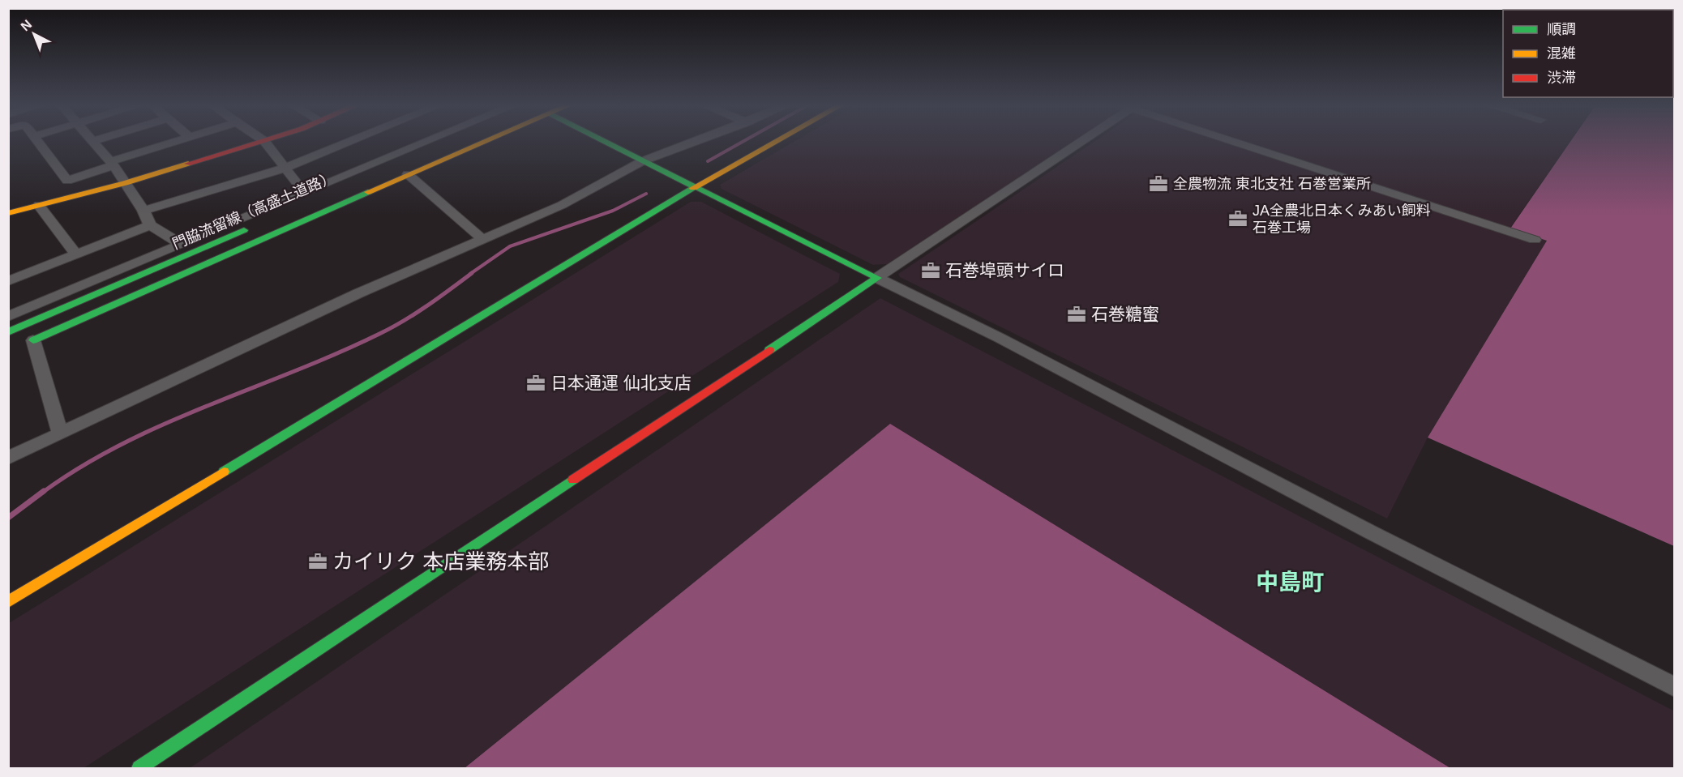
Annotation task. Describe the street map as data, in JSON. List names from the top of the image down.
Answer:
{
  "streets": {
    "street": ["門脇流留線（高盛土道路）"]
  },
  "districts": ["中島町"],
  "places": {
    "office": [
      "全農物流 東北支社 石巻営業所",
      "JA全農北日本くみあい飼料 石巻工場",
      "石巻埠頭サイロ",
      "石巻糖蜜",
      "日本通運 仙北支店",
      "カイリク 本店業務本部"
    ]
  },
  "legend": ["順調", "混雑", "渋滞"],
  "north": "top left"
}
